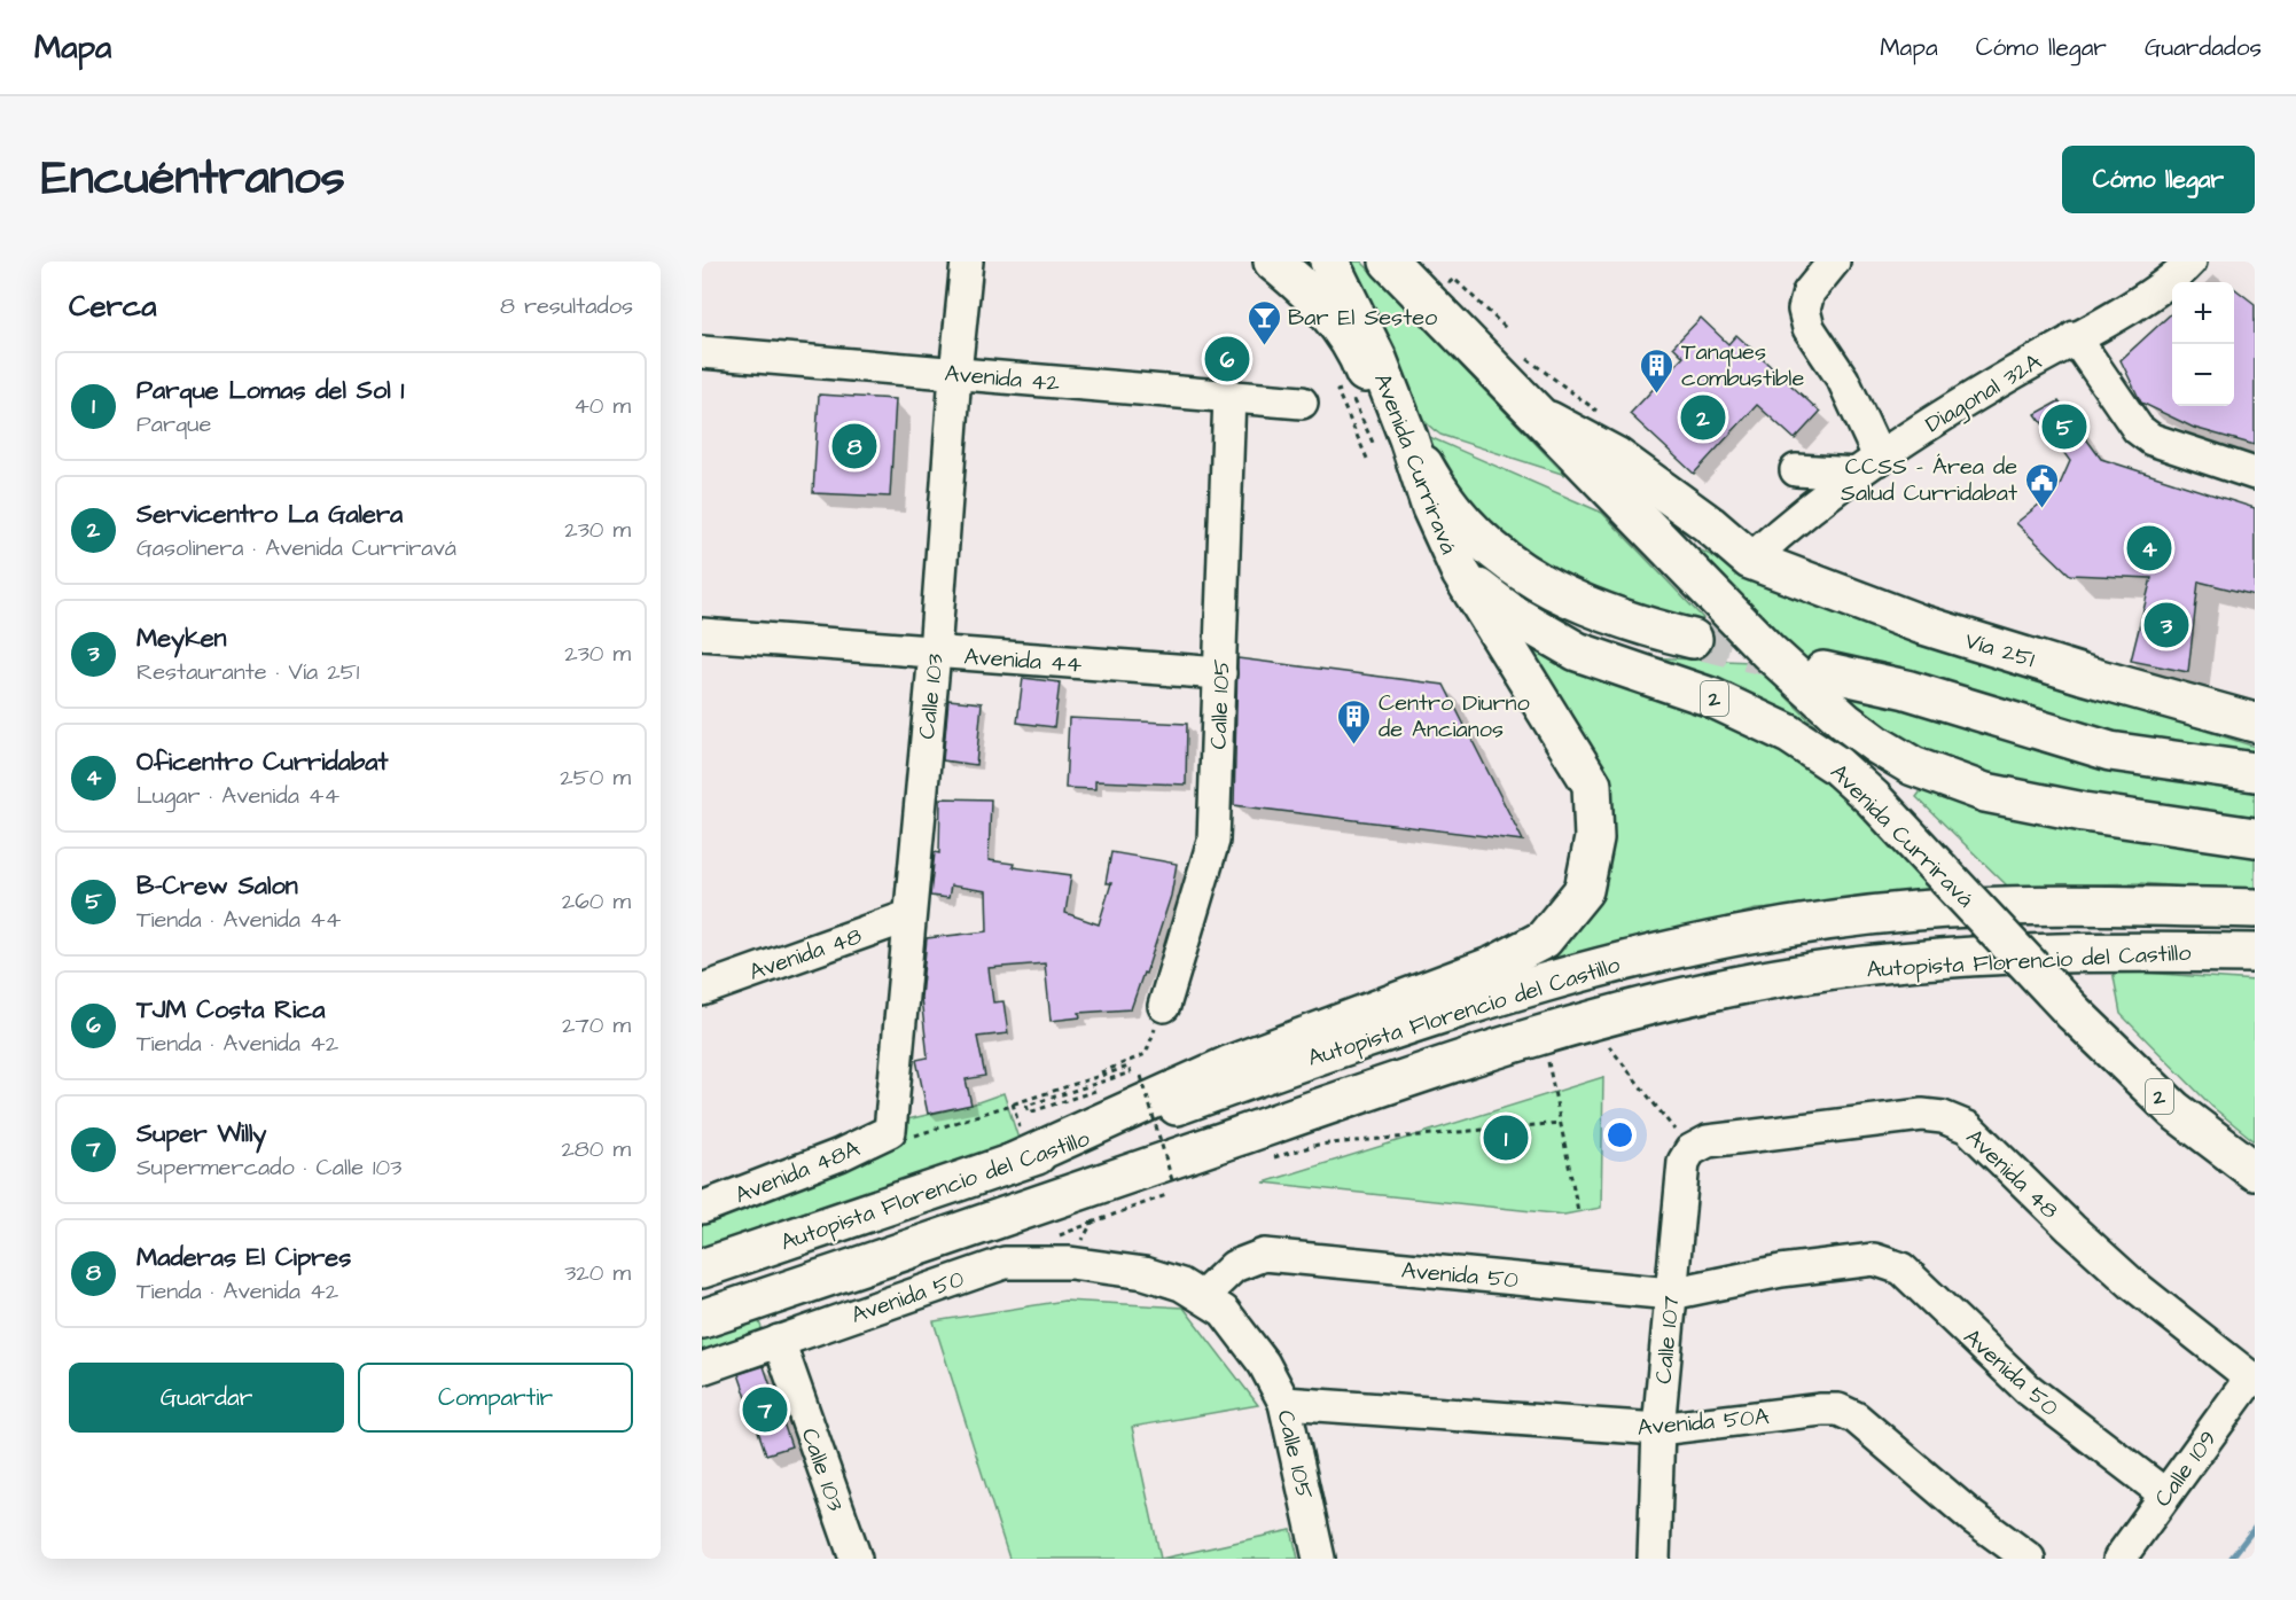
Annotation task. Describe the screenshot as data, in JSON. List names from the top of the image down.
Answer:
{
  "streets": {
    "main road": [
      "Avenida Curriravá",
      "Vía 251",
      "2",
      "Autopista Florencio del Castillo"
    ],
    "street": [
      "Avenida 42",
      "Diagonal 32A",
      "Avenida 44",
      "Calle 103",
      "Calle 105",
      "Avenida 48",
      "Avenida 48A",
      "Avenida 50",
      "Calle 107",
      "Avenida 50A",
      "Calle 109"
    ]
  },
  "crossings": [
    ["Avenida 42", "Calle 103"],
    ["Avenida 42", "Calle 105"],
    ["Diagonal 32A", "Vía 251"],
    ["Avenida 44", "Calle 103"],
    ["Avenida 44", "Calle 105"],
    ["Calle 103", "Avenida 48"],
    ["Calle 103", "Avenida 48A"],
    ["Calle 103", "Avenida 50"],
    ["Calle 105", "Avenida 50"],
    ["Calle 105", "Avenida 50A"],
    ["Avenida 48", "Calle 107"],
    ["Avenida 48", "Calle 109"],
    ["Avenida 50", "Calle 107"],
    ["Avenida 50", "Calle 109"],
    ["Calle 107", "Avenida 50A"]
  ],
  "places": {
    "bar": ["Bar El Sesteo"],
    "building": ["Tanques combustible", "Centro Diurno de Ancianos"],
    "public building": ["CCSS - Área de Salud Curridabat"]
  },
  "page": {
    "header": "Mapa",
    "nav": ["Mapa", "Cómo llegar", "Guardados"],
    "title": "Encuéntranos",
    "buttons": [
      "Cómo llegar",
      ["Guardar", "Compartir"]
    ],
    "heading": ["Cerca", "8 resultados"],
    "map_buttons": ["+", "−"],
    "pins": [
      "6",
      "2",
      "5",
      "8",
      "4",
      "3",
      "1",
      "7"
    ],
    "list": [
      {
        "mark": "1",
        "name": "Parque Lomas del Sol 1",
        "note": "Parque",
        "value": "40 m"
      },
      {
        "mark": "2",
        "name": "Servicentro La Galera",
        "note": "Gasolinera · Avenida Curriravá",
        "value": "230 m"
      },
      {
        "mark": "3",
        "name": "Meyken",
        "note": "Restaurante · Vía 251",
        "value": "230 m"
      },
      {
        "mark": "4",
        "name": "Oficentro Curridabat",
        "note": "Lugar · Avenida 44",
        "value": "250 m"
      },
      {
        "mark": "5",
        "name": "B-Crew Salon",
        "note": "Tienda · Avenida 44",
        "value": "260 m"
      },
      {
        "mark": "6",
        "name": "TJM Costa Rica",
        "note": "Tienda · Avenida 42",
        "value": "270 m"
      },
      {
        "mark": "7",
        "name": "Super Willy",
        "note": "Supermercado · Calle 103",
        "value": "280 m"
      },
      {
        "mark": "8",
        "name": "Maderas El Cipres",
        "note": "Tienda · Avenida 42",
        "value": "320 m"
      }
    ]
  }
}
